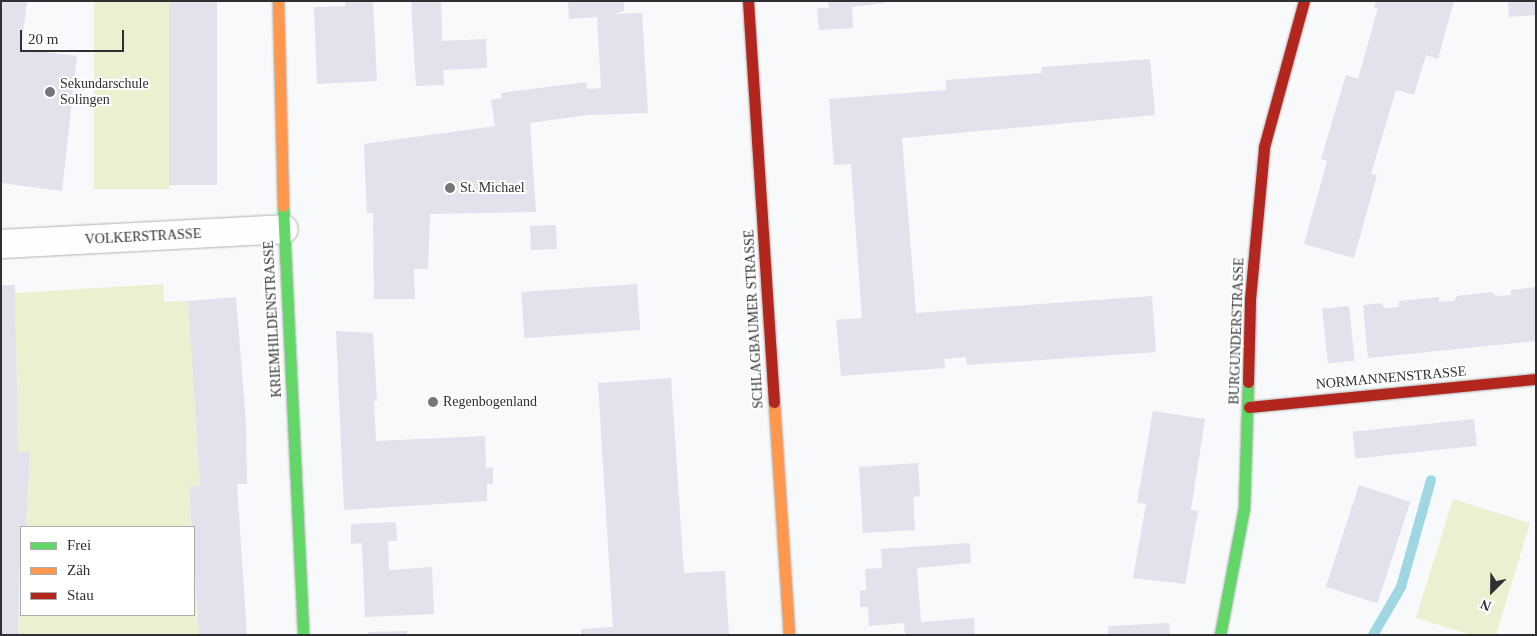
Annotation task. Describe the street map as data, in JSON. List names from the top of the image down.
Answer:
{
  "streets": {
    "street": [
      "VOLKERSTRASSE",
      "KRIEMHILDENSTRASSE",
      "SCHLAGBAUMER STRASSE",
      "BURGUNDERSTRASSE",
      "NORMANNENSTRASSE"
    ]
  },
  "crossings": [
    ["VOLKERSTRASSE", "KRIEMHILDENSTRASSE"],
    ["BURGUNDERSTRASSE", "NORMANNENSTRASSE"]
  ],
  "places": ["Sekundarschule Solingen", "St. Michael", "Regenbogenland"],
  "legend": ["Frei", "Zäh", "Stau"],
  "scale_bar": "20 m",
  "north": "bottom left"
}
